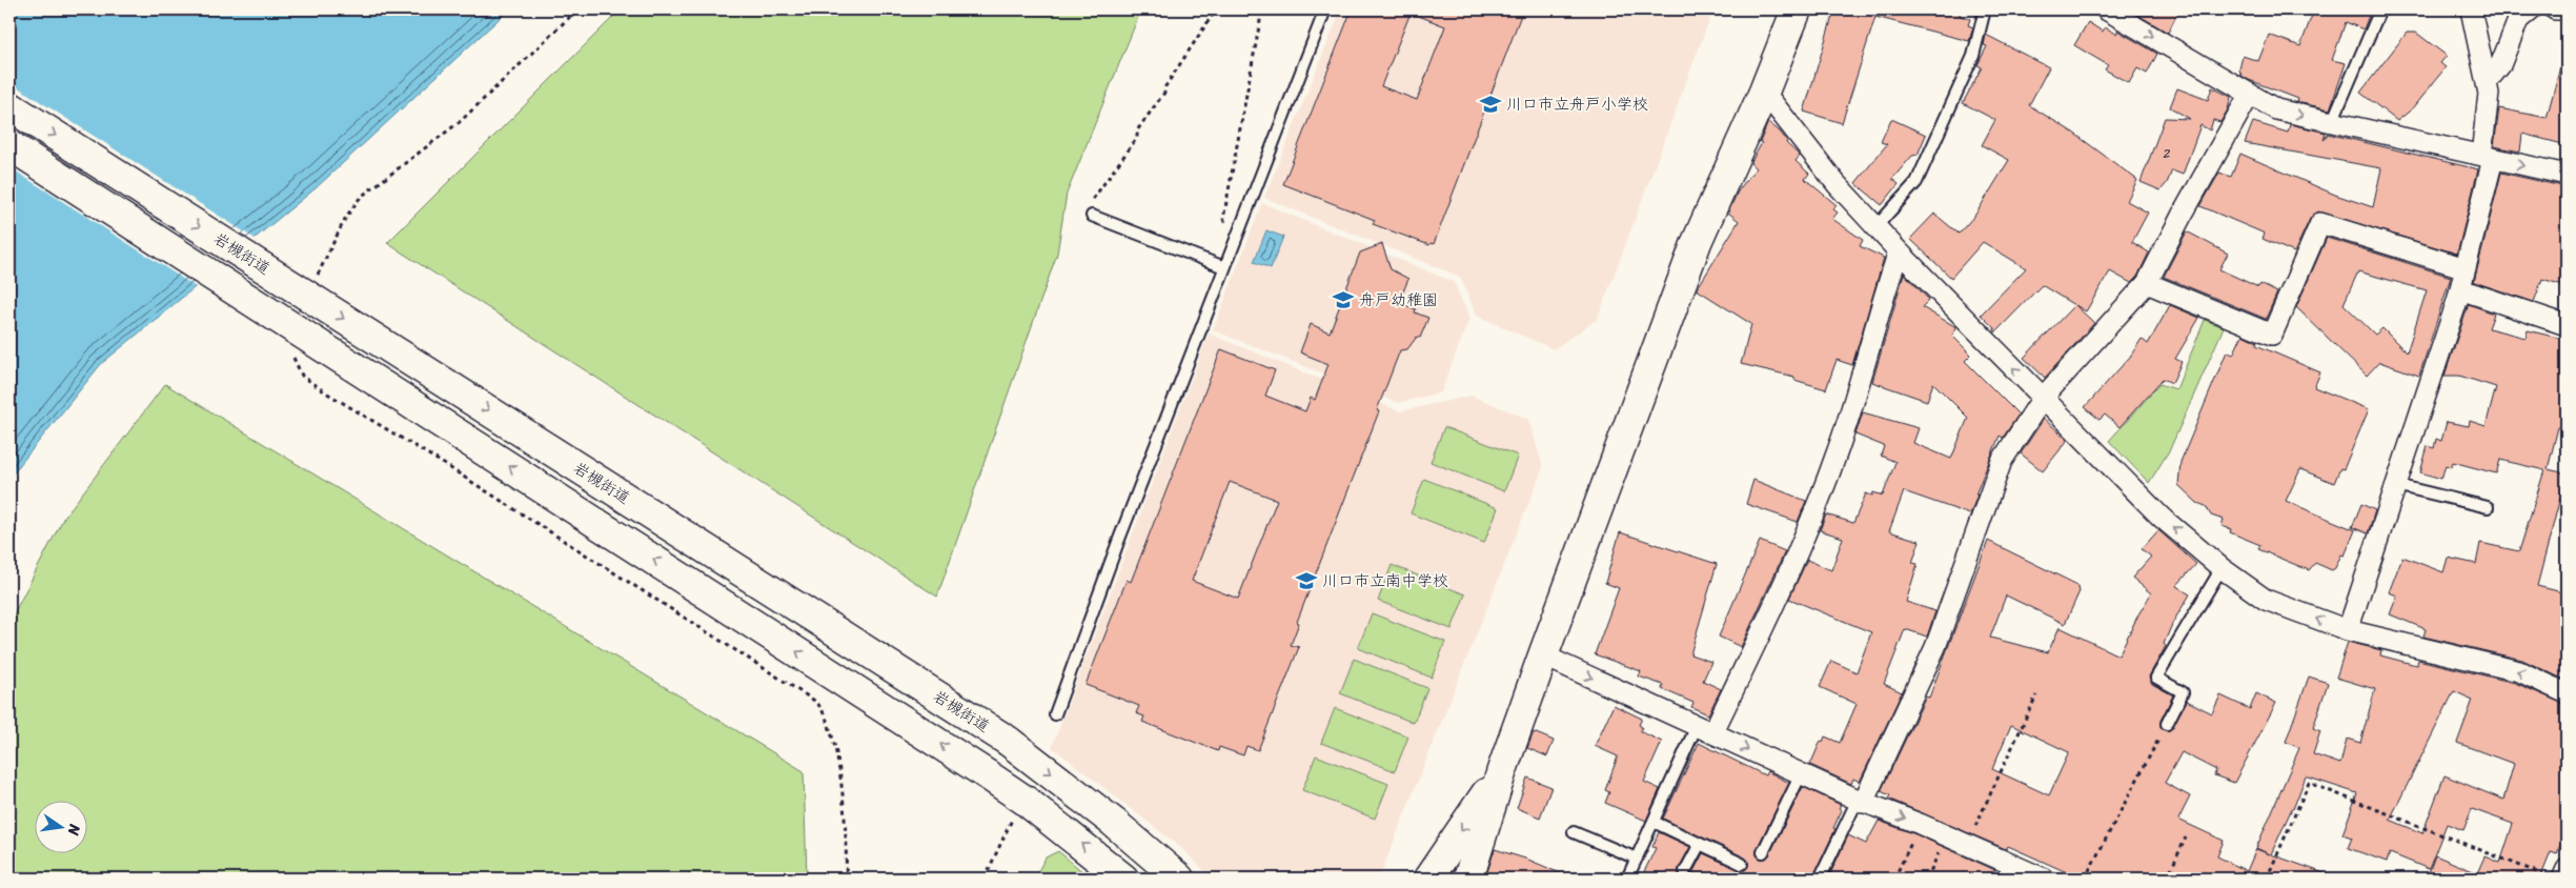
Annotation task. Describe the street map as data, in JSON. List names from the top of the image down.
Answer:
{
  "streets": {
    "main road": ["岩槻街道"]
  },
  "places": {
    "school or university": ["川口市立舟戸小学校", "舟戸幼稚園", "川口市立南中学校"]
  },
  "house_numbers": ["2"],
  "north": "right"
}
